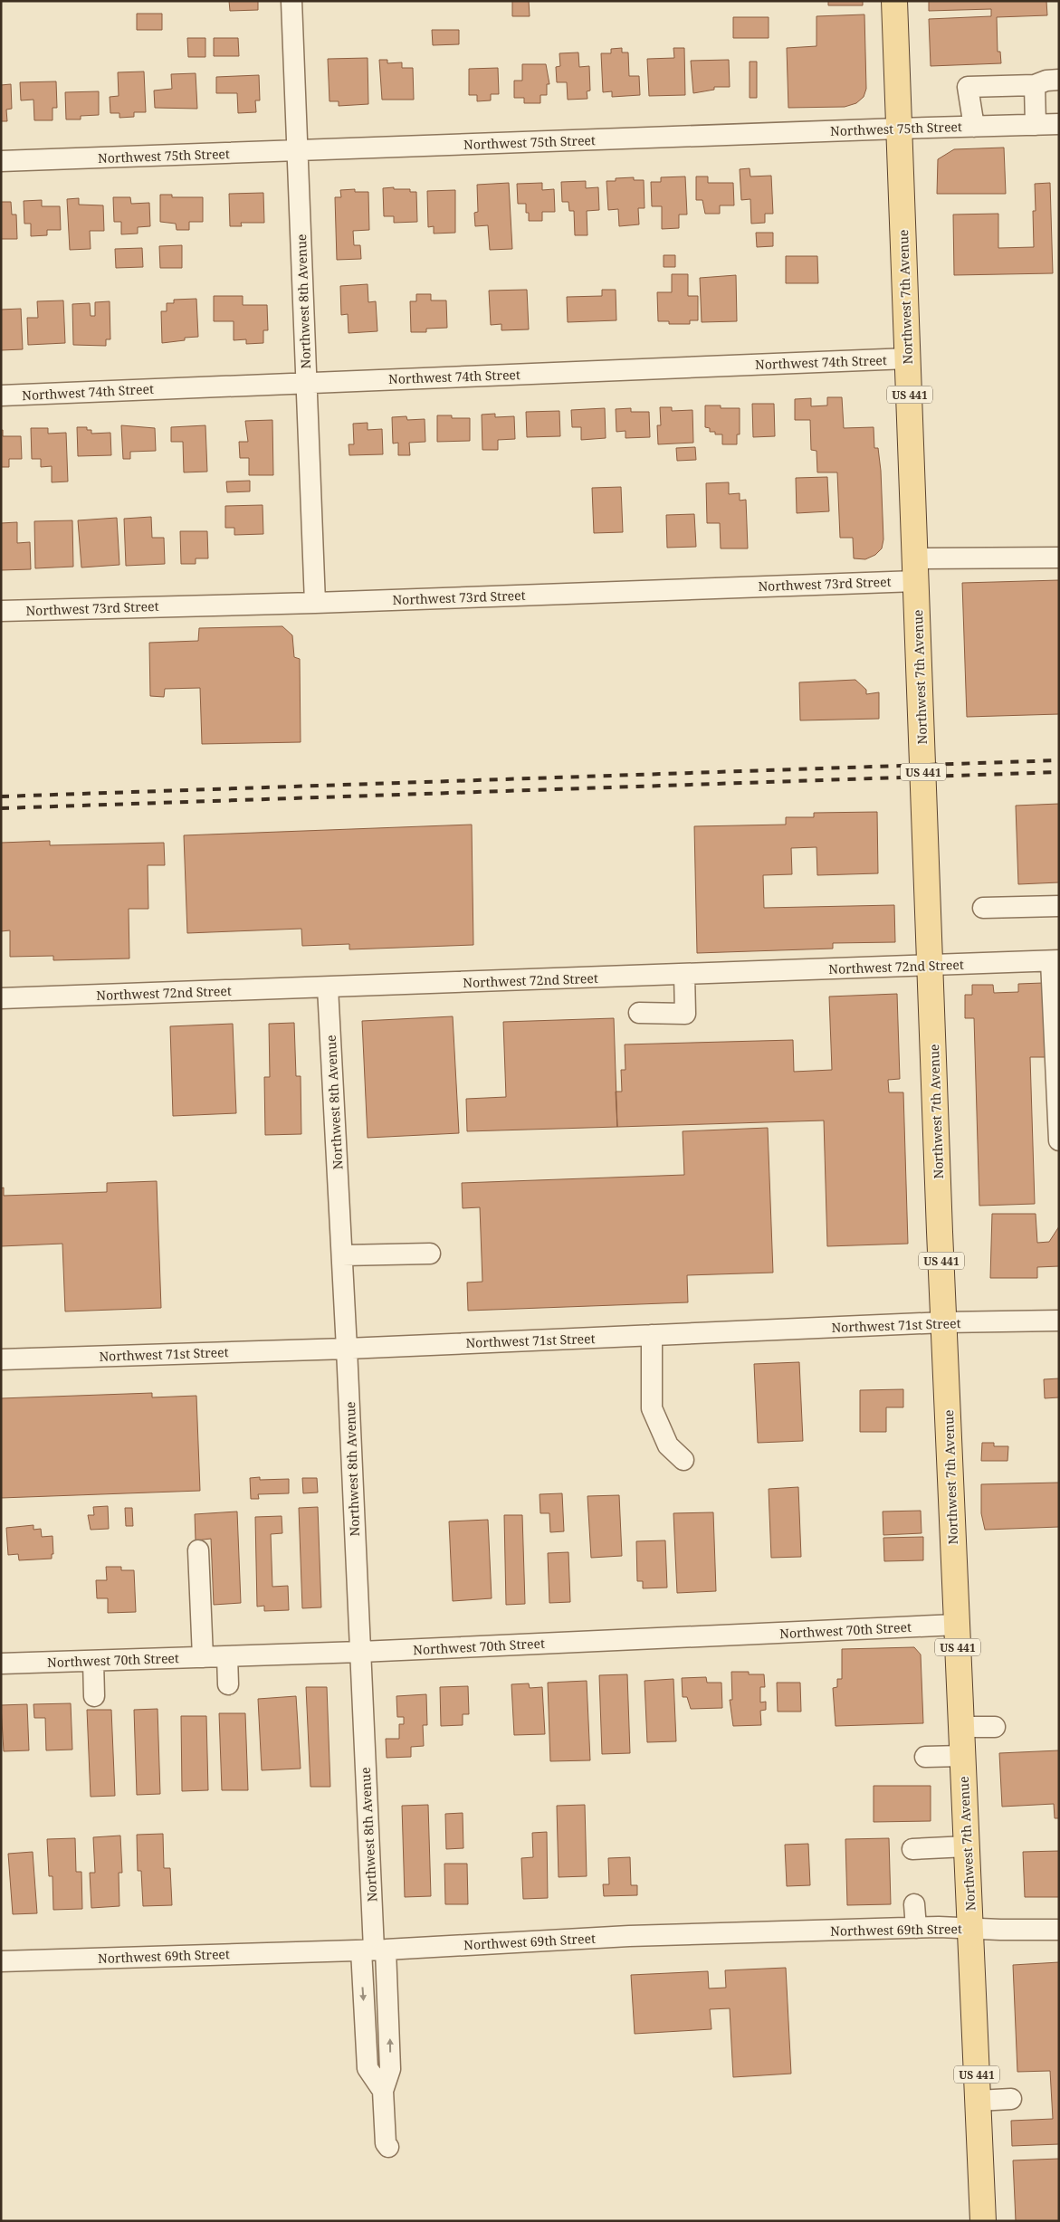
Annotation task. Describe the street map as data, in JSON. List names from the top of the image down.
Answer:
{
  "streets": {
    "main road": ["Northwest 7th Avenue", "US 441"],
    "street": [
      "Northwest 75th Street",
      "Northwest 8th Avenue",
      "Northwest 74th Street",
      "Northwest 73rd Street",
      "Northwest 72nd Street",
      "Northwest 71st Street",
      "Northwest 70th Street",
      "Northwest 69th Street"
    ]
  },
  "crossings": [
    ["Northwest 75th Street", "Northwest 7th Avenue"],
    ["Northwest 75th Street", "Northwest 8th Avenue"],
    ["Northwest 7th Avenue", "Northwest 74th Street"],
    ["Northwest 7th Avenue", "Northwest 73rd Street"],
    ["Northwest 7th Avenue", "Northwest 72nd Street"],
    ["Northwest 7th Avenue", "Northwest 71st Street"],
    ["Northwest 7th Avenue", "Northwest 70th Street"],
    ["Northwest 7th Avenue", "Northwest 69th Street"],
    ["Northwest 8th Avenue", "Northwest 74th Street"],
    ["Northwest 8th Avenue", "Northwest 73rd Street"],
    ["Northwest 8th Avenue", "Northwest 72nd Street"],
    ["Northwest 8th Avenue", "Northwest 71st Street"],
    ["Northwest 8th Avenue", "Northwest 70th Street"],
    ["Northwest 8th Avenue", "Northwest 69th Street"]
  ]
}
